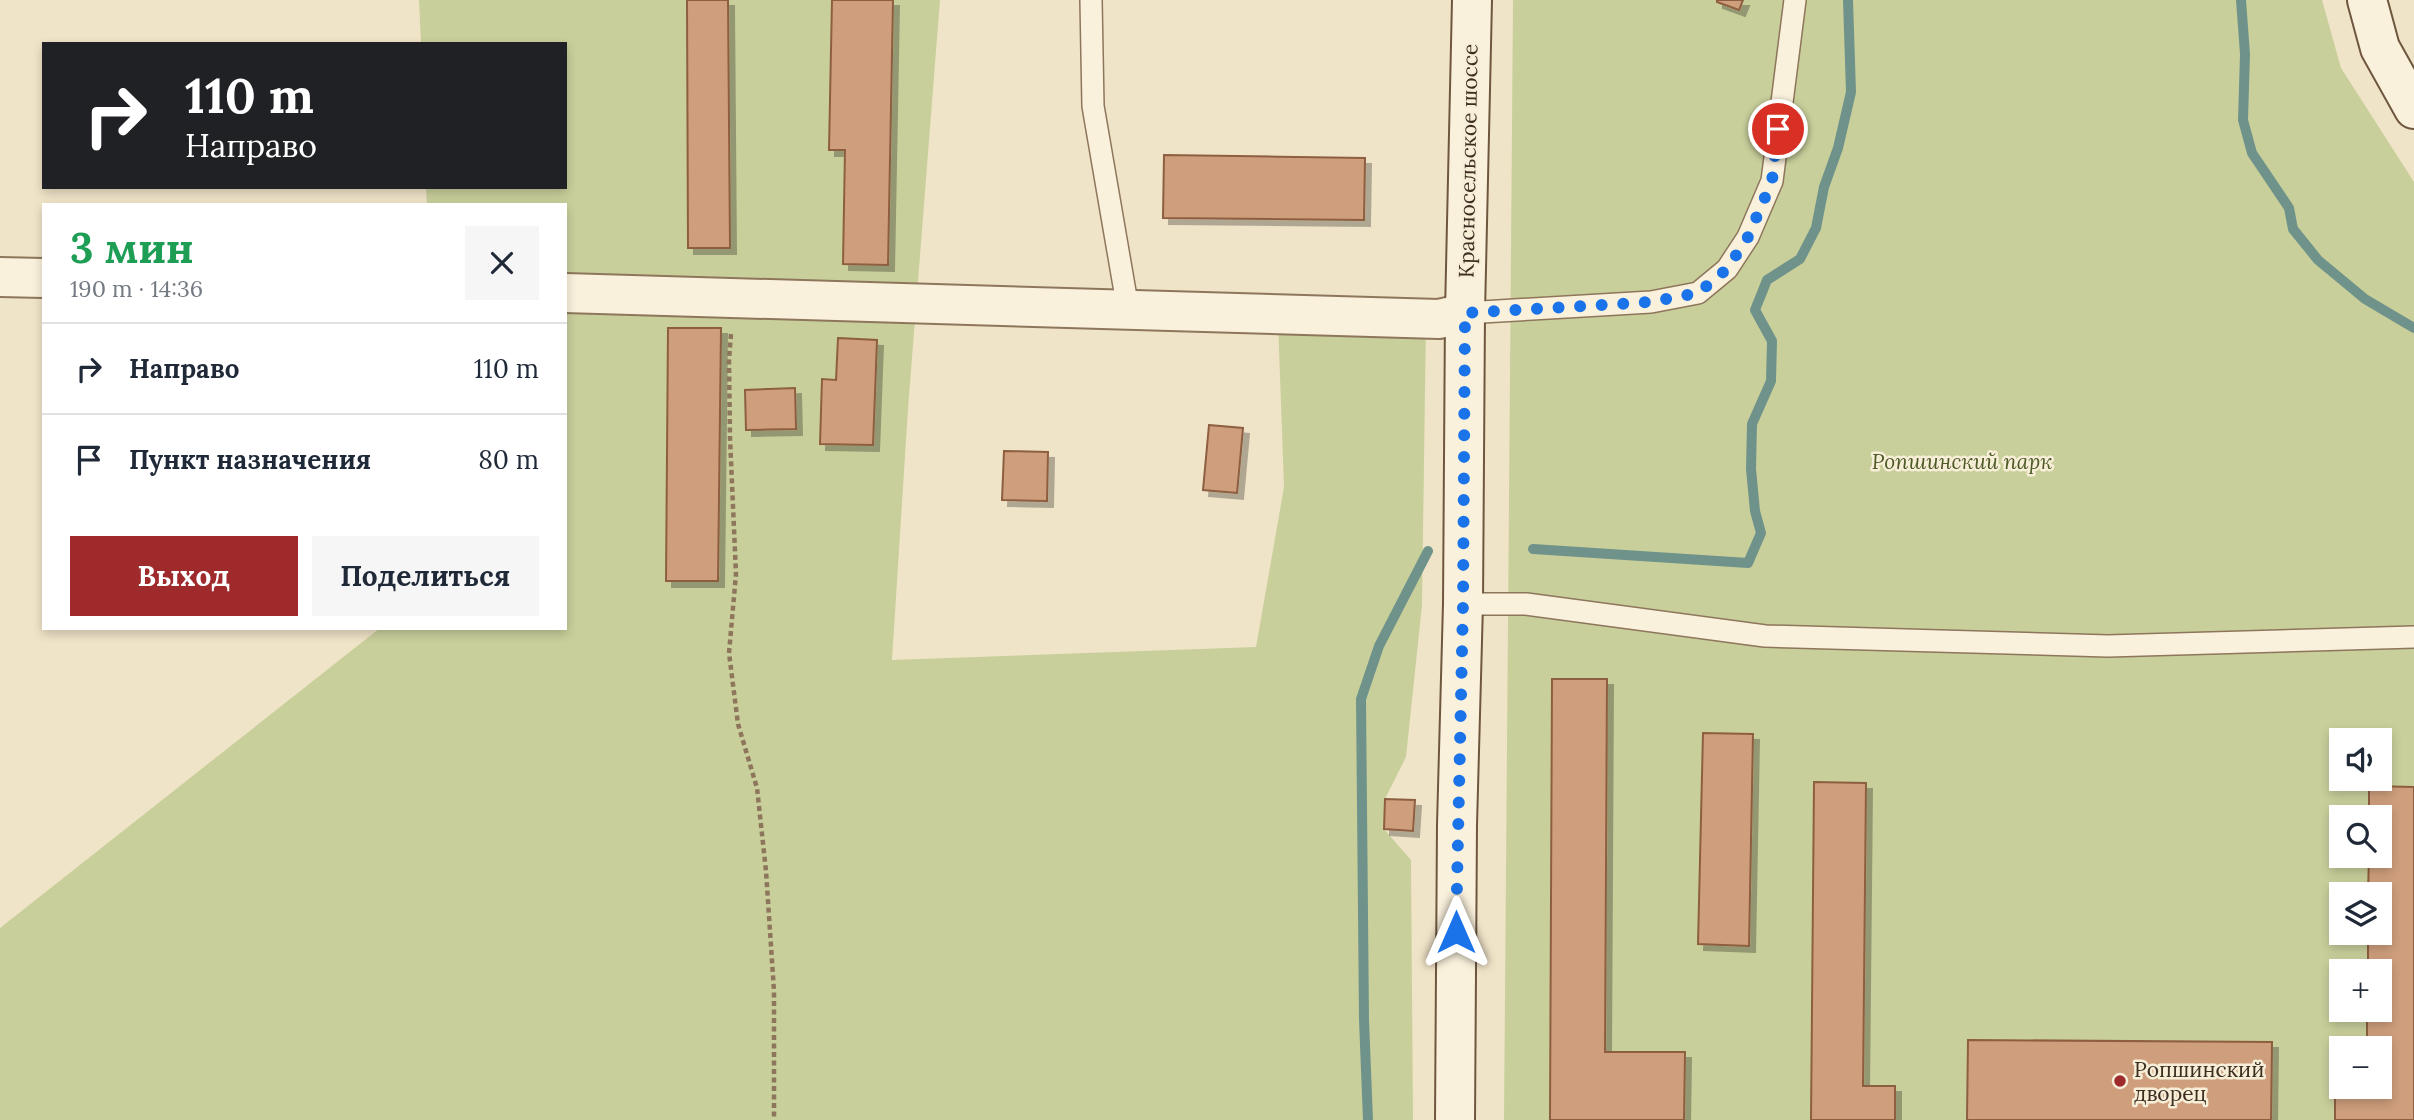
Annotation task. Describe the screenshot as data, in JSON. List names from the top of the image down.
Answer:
{
  "streets": {
    "main road": ["Красносельское шоссе"]
  },
  "parks": ["Ропшинский парк"],
  "places": ["Ропшинский дворец"],
  "page": {
    "turn": ["110 m", "Направо"],
    "heading": ["3 мин", "190 m · 14:36"],
    "list": [
      {
        "name": "Направо",
        "value": "110 m"
      },
      {
        "name": "Пункт назначения",
        "value": "80 m"
      }
    ],
    "buttons": ["Выход", "Поделиться"],
    "map_buttons": ["+", "−"]
  }
}
